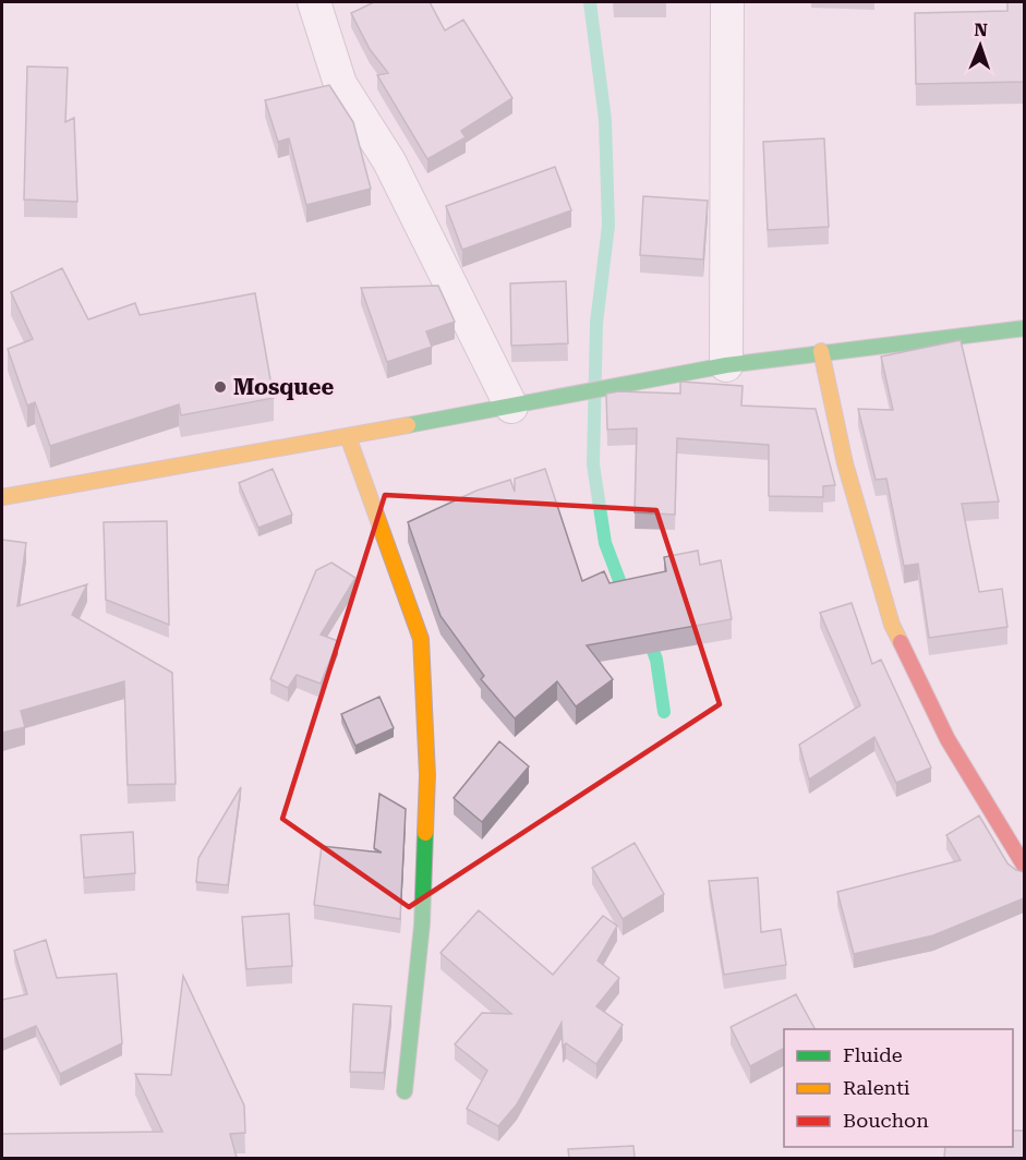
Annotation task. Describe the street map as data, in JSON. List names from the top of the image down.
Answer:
{
  "places": ["Mosquee"],
  "legend": ["Fluide", "Ralenti", "Bouchon"],
  "north": "top"
}
